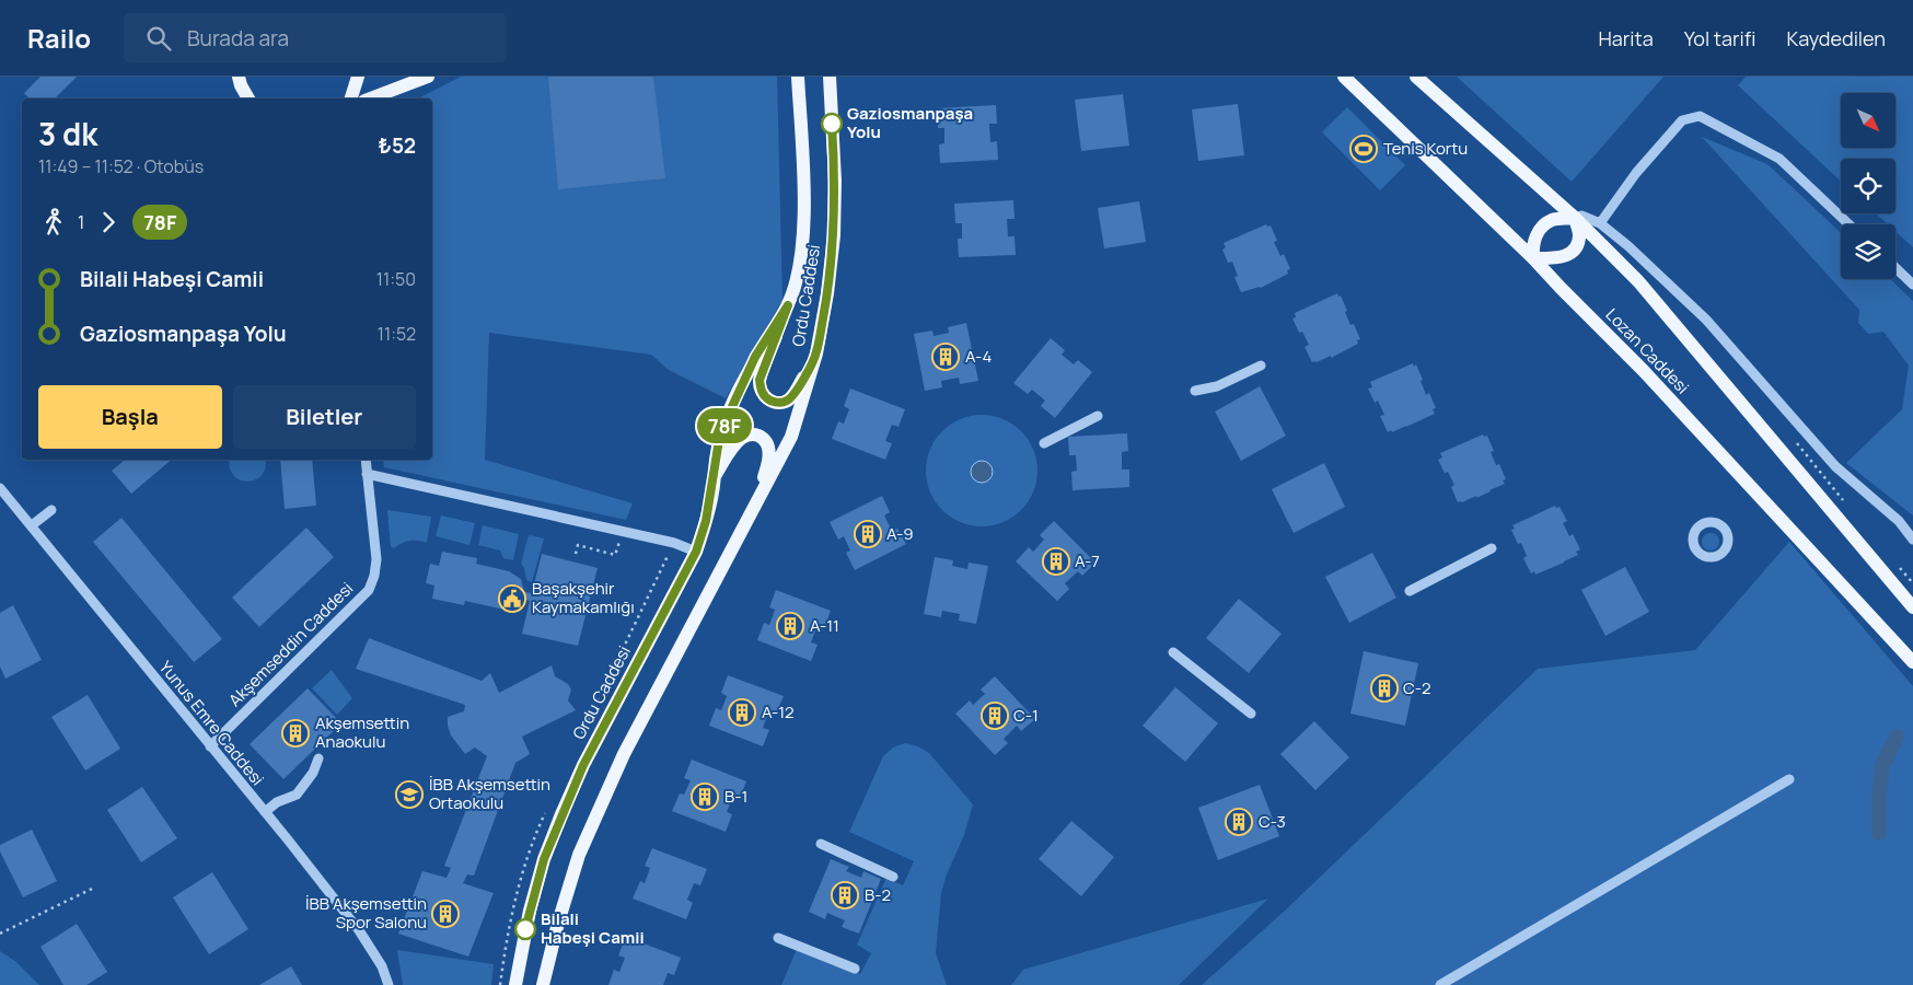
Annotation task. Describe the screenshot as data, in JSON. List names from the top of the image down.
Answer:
{
  "streets": {
    "main road": ["Ordu Caddesi", "Lozan Caddesi"],
    "street": ["Akşemseddin Caddesi", "Yunus Emre Caddesi"]
  },
  "crossings": [
    ["Akşemseddin Caddesi", "Yunus Emre Caddesi"]
  ],
  "places": {
    "other": ["Gaziosmanpaşa Yolu", "Bilali Habeşi Camii"],
    "sports": ["Tenis Kortu"],
    "building": [
      "A-4",
      "A-9",
      "A-7",
      "A-11",
      "C-2",
      "A-12",
      "C-1",
      "Akşemsettin Anaokulu",
      "B-1",
      "C-3",
      "B-2",
      "İBB Akşemsettin Spor Salonu"
    ],
    "public building": ["Başakşehir Kaymakamlığı"],
    "school or university": ["İBB Akşemsettin Ortaokulu"]
  },
  "lines": ["bus line 78F"],
  "north": "bottom right",
  "page": {
    "header": "Railo",
    "search": "Burada ara",
    "nav": ["Harita", "Yol tarifi", "Kaydedilen"],
    "on_map": "78F",
    "heading": ["3 dk", "11:49 – 11:52 · Otobüs", "₺52"],
    "legs": ["1", "78F"],
    "list": [
      {
        "name": "Bilali Habeşi Camii",
        "value": "11:50"
      },
      {
        "name": "Gaziosmanpaşa Yolu",
        "value": "11:52"
      }
    ],
    "buttons": ["Başla", "Biletler"]
  }
}
